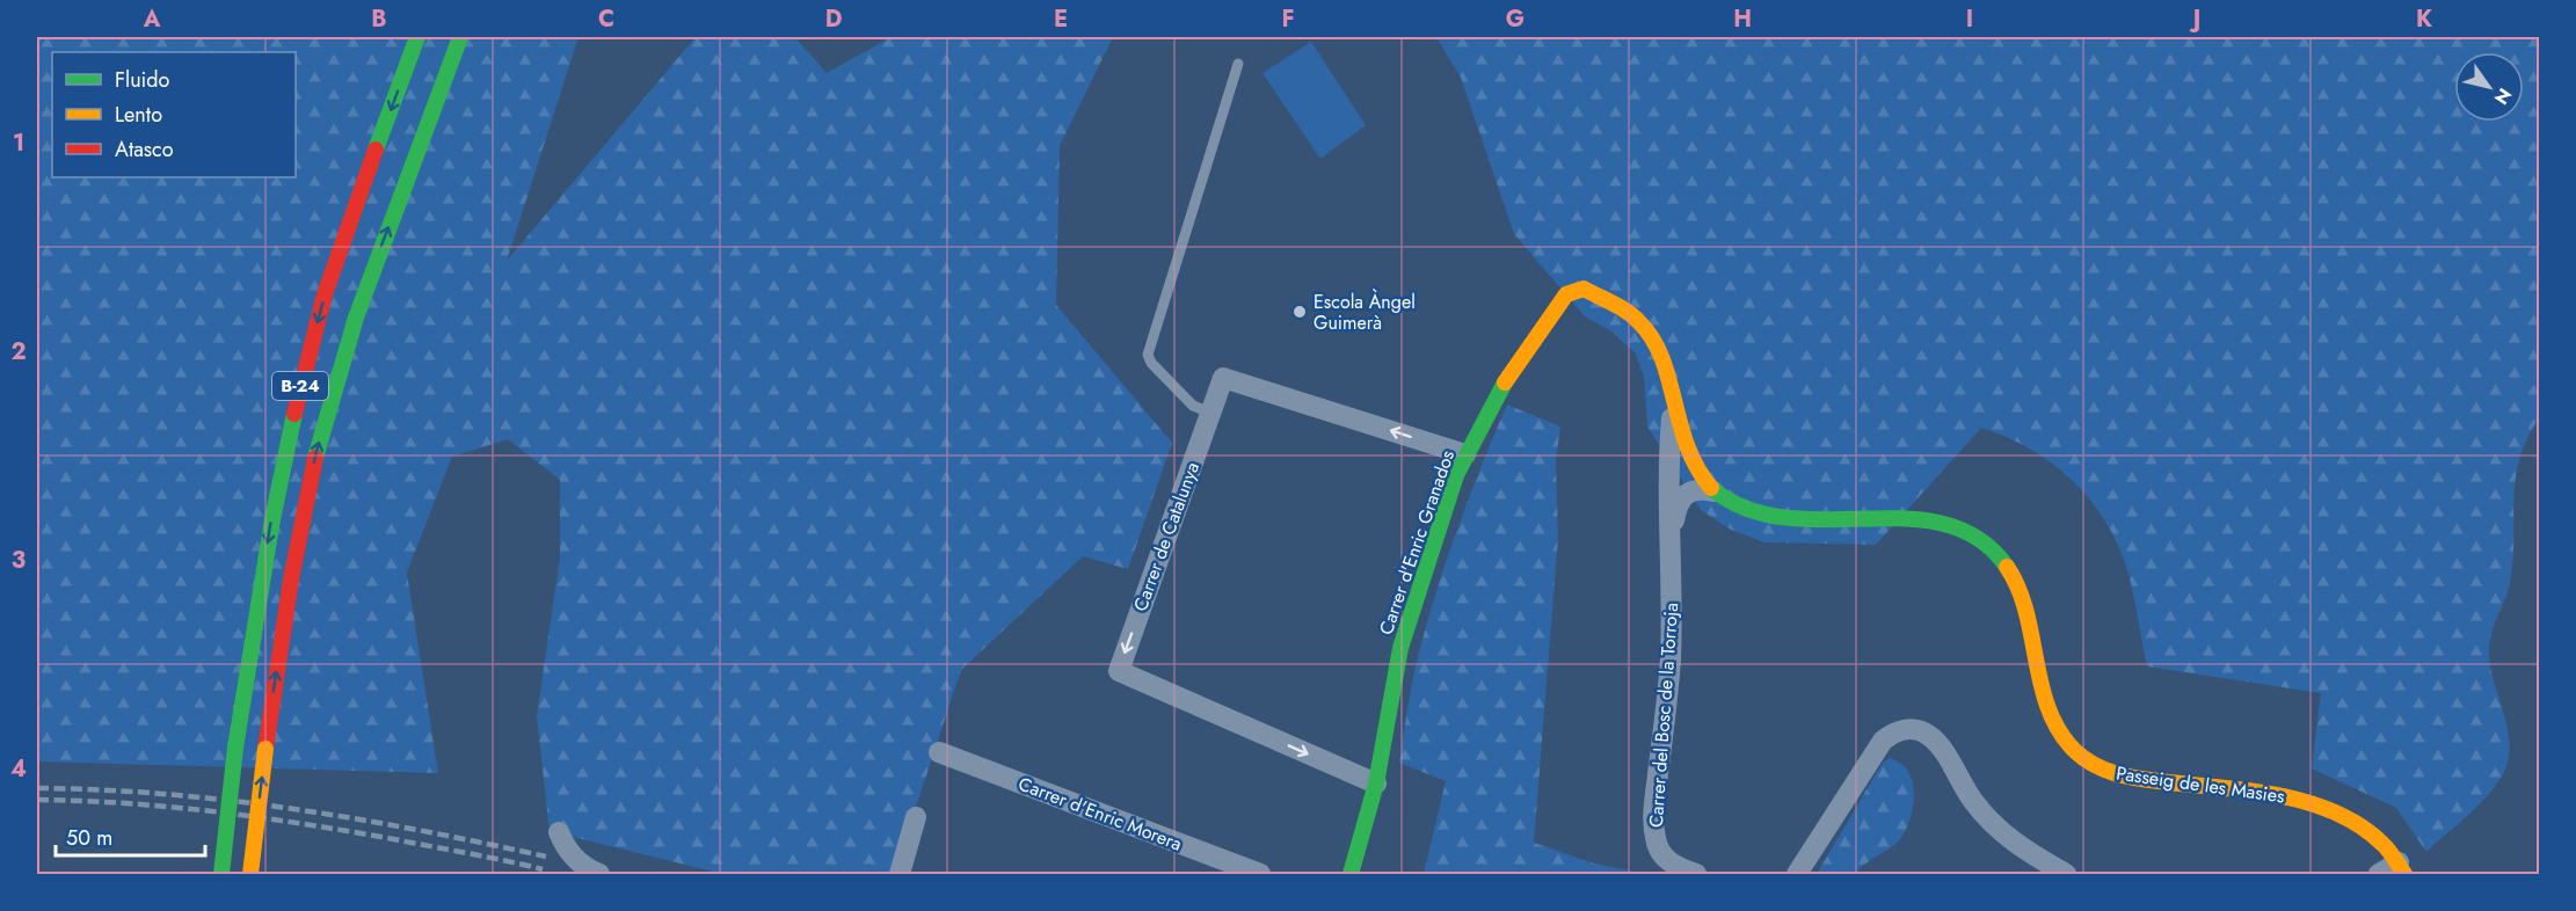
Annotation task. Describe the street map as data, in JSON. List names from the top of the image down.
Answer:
{
  "streets": {
    "main road": ["B-24", "Carrer d'Enric Granados", "Passeig de les Masies"],
    "street": ["Carrer de Catalunya", "Carrer del Bosc de la Torroja", "Carrer d'Enric Morera"]
  },
  "crossings": [
    ["Carrer de Catalunya", "Carrer d'Enric Granados"],
    ["Carrer d'Enric Granados", "Carrer del Bosc de la Torroja"],
    ["Carrer d'Enric Granados", "Passeig de les Masies"]
  ],
  "places": ["Escola Àngel Guimerà"],
  "legend": ["Fluido", "Lento", "Atasco"],
  "scale_bar": "50 m",
  "north": "bottom right",
  "grid": {
    "columns": [
      "A",
      "B",
      "C",
      "D",
      "E",
      "F",
      "G",
      "H",
      "I",
      "J",
      "K"
    ],
    "rows": [
      "1",
      "2",
      "3",
      "4"
    ]
  }
}
